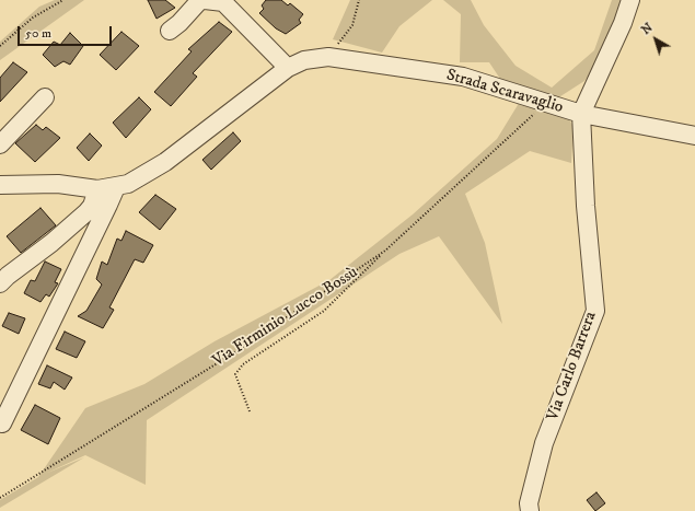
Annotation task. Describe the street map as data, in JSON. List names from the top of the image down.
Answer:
{
  "streets": {
    "street": ["Strada Scaravaglio", "Via Carlo Barrera"],
    "path": ["Via Firminio Lucco Bossù"]
  },
  "crossings": [
    ["Strada Scaravaglio", "Via Firminio Lucco Bossù"],
    ["Strada Scaravaglio", "Via Carlo Barrera"]
  ],
  "scale_bar": "50 m",
  "north": "top left"
}
